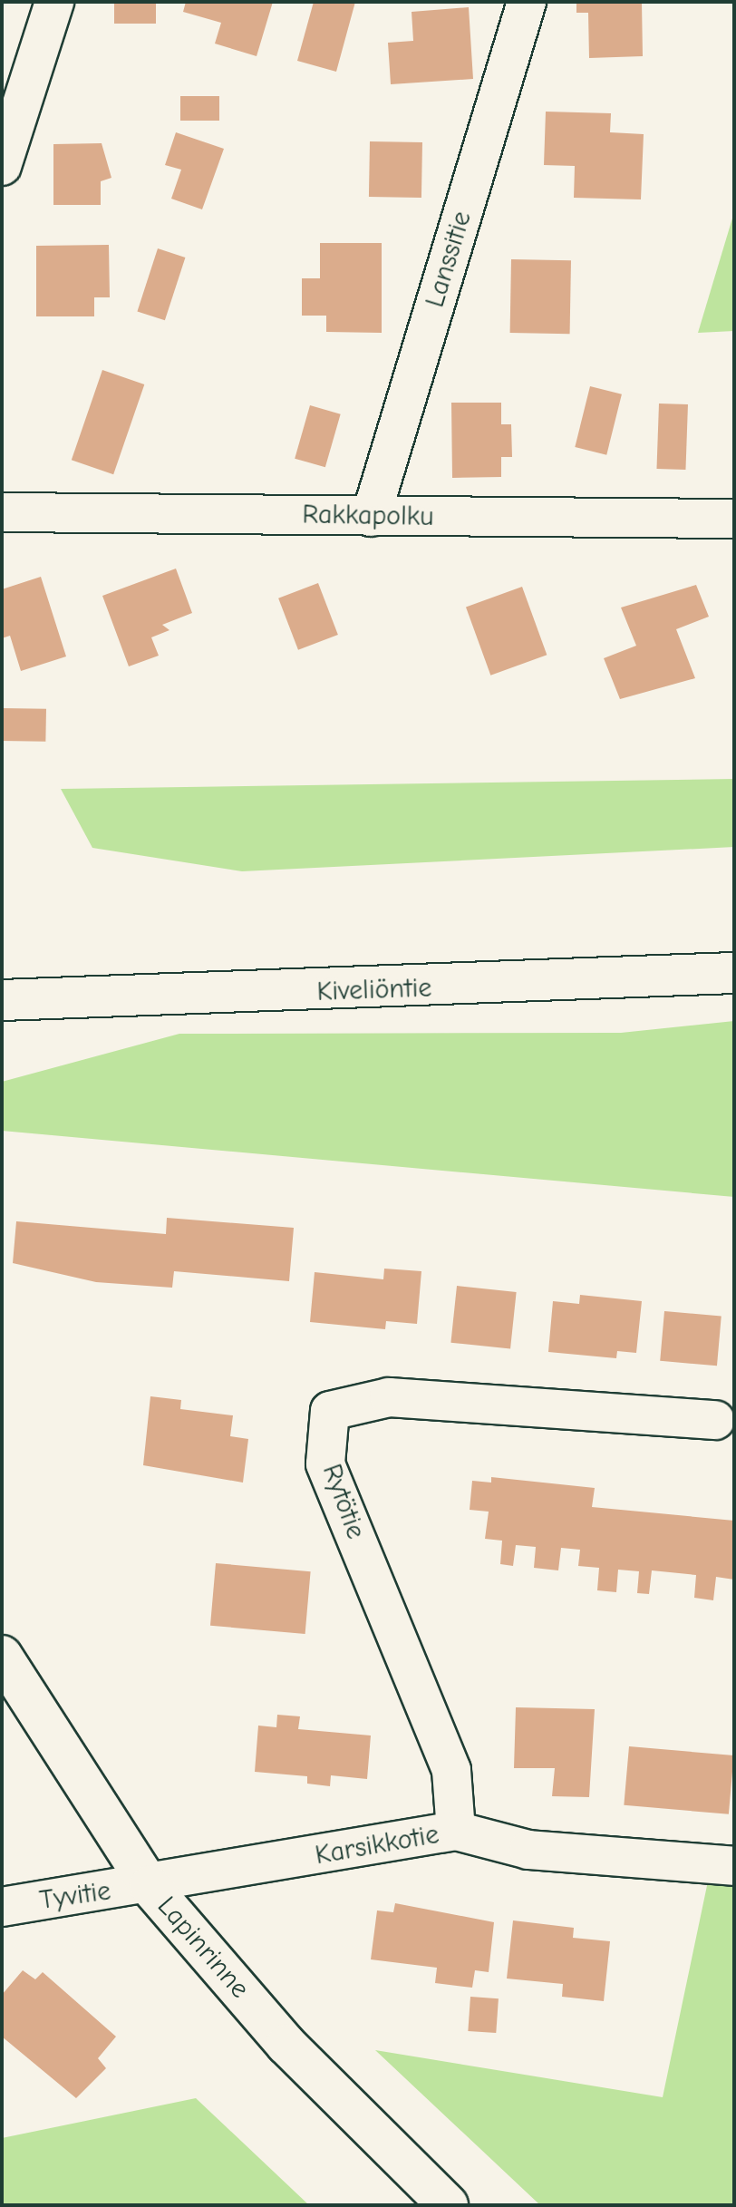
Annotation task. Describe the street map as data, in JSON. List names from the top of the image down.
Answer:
{
  "streets": {
    "street": [
      "Lanssitie",
      "Rakkapolku",
      "Kiveliöntie",
      "Rytötie",
      "Karsikkotie",
      "Tyvitie",
      "Lapinrinne"
    ]
  },
  "crossings": [
    ["Lanssitie", "Rakkapolku"],
    ["Rytötie", "Karsikkotie"],
    ["Karsikkotie", "Tyvitie"],
    ["Karsikkotie", "Lapinrinne"],
    ["Tyvitie", "Lapinrinne"]
  ]
}
